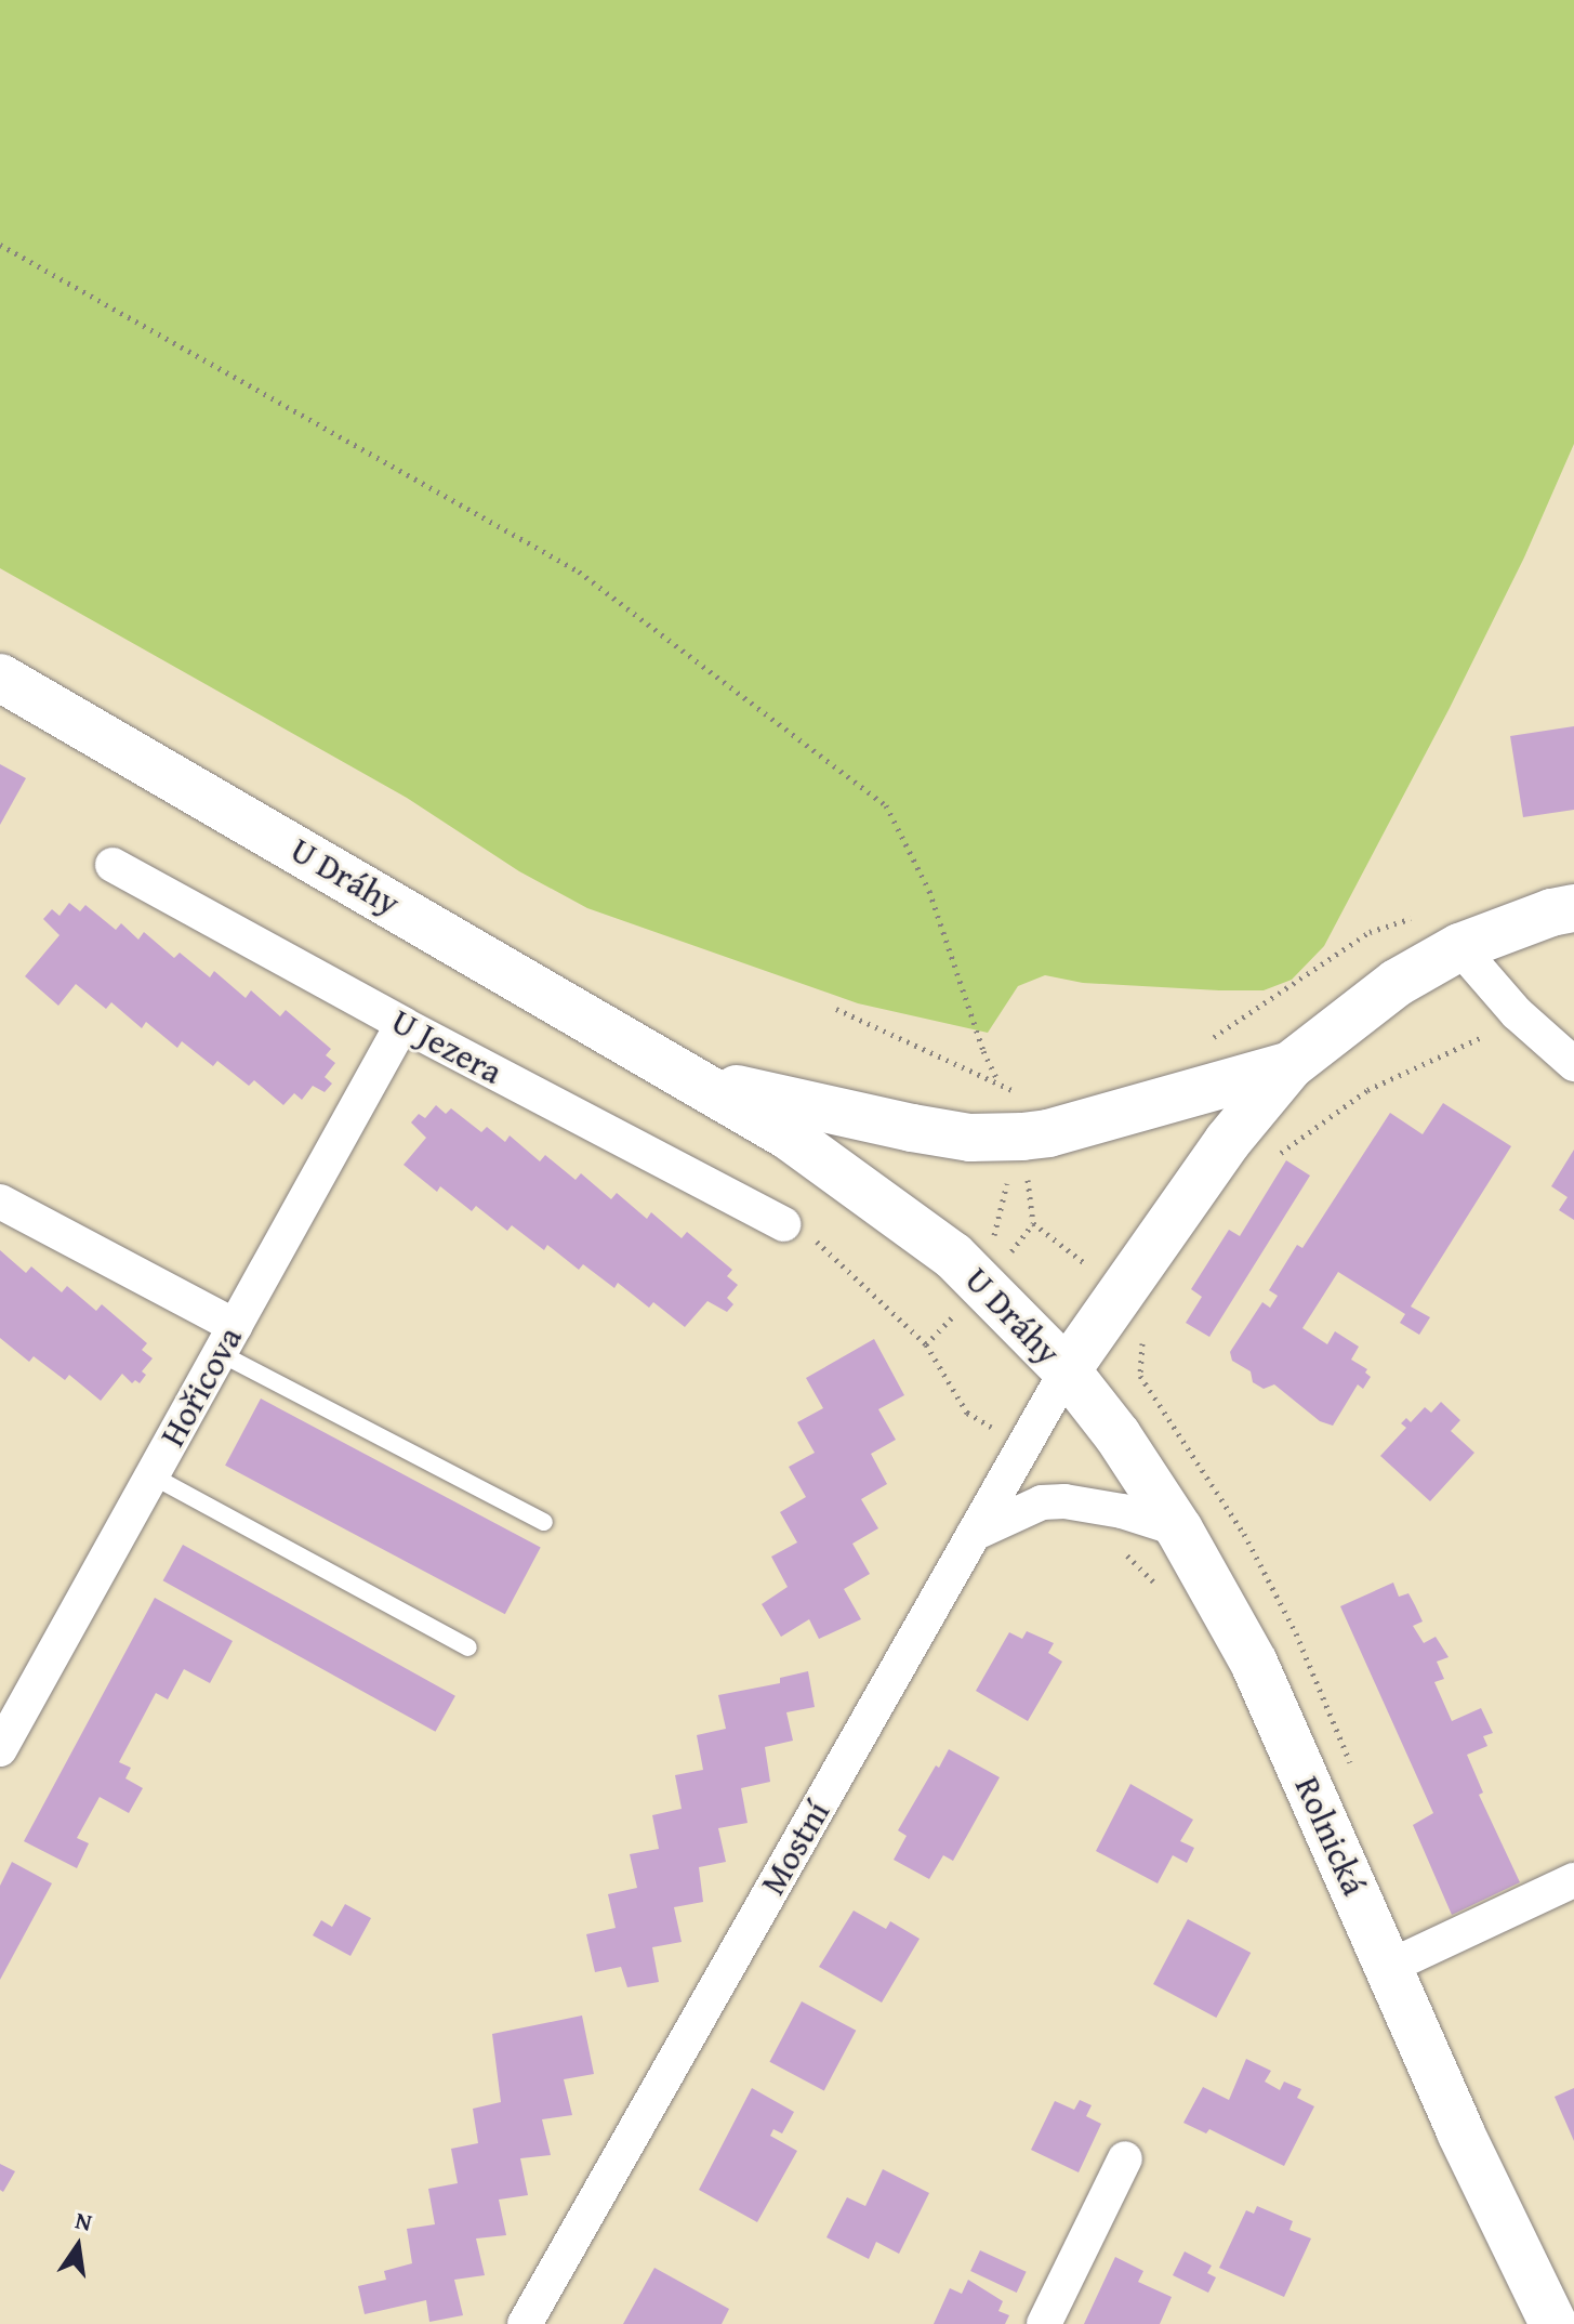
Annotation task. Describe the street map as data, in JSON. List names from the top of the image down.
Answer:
{
  "streets": {
    "street": [
      "U Dráhy",
      "U Jezera",
      "Hořicova",
      "Rolnická",
      "Mostní"
    ]
  },
  "crossings": [
    ["U Dráhy", "Rolnická"],
    ["U Dráhy", "Mostní"],
    ["U Jezera", "Hořicova"],
    ["Rolnická", "Mostní"]
  ],
  "north": "top"
}
